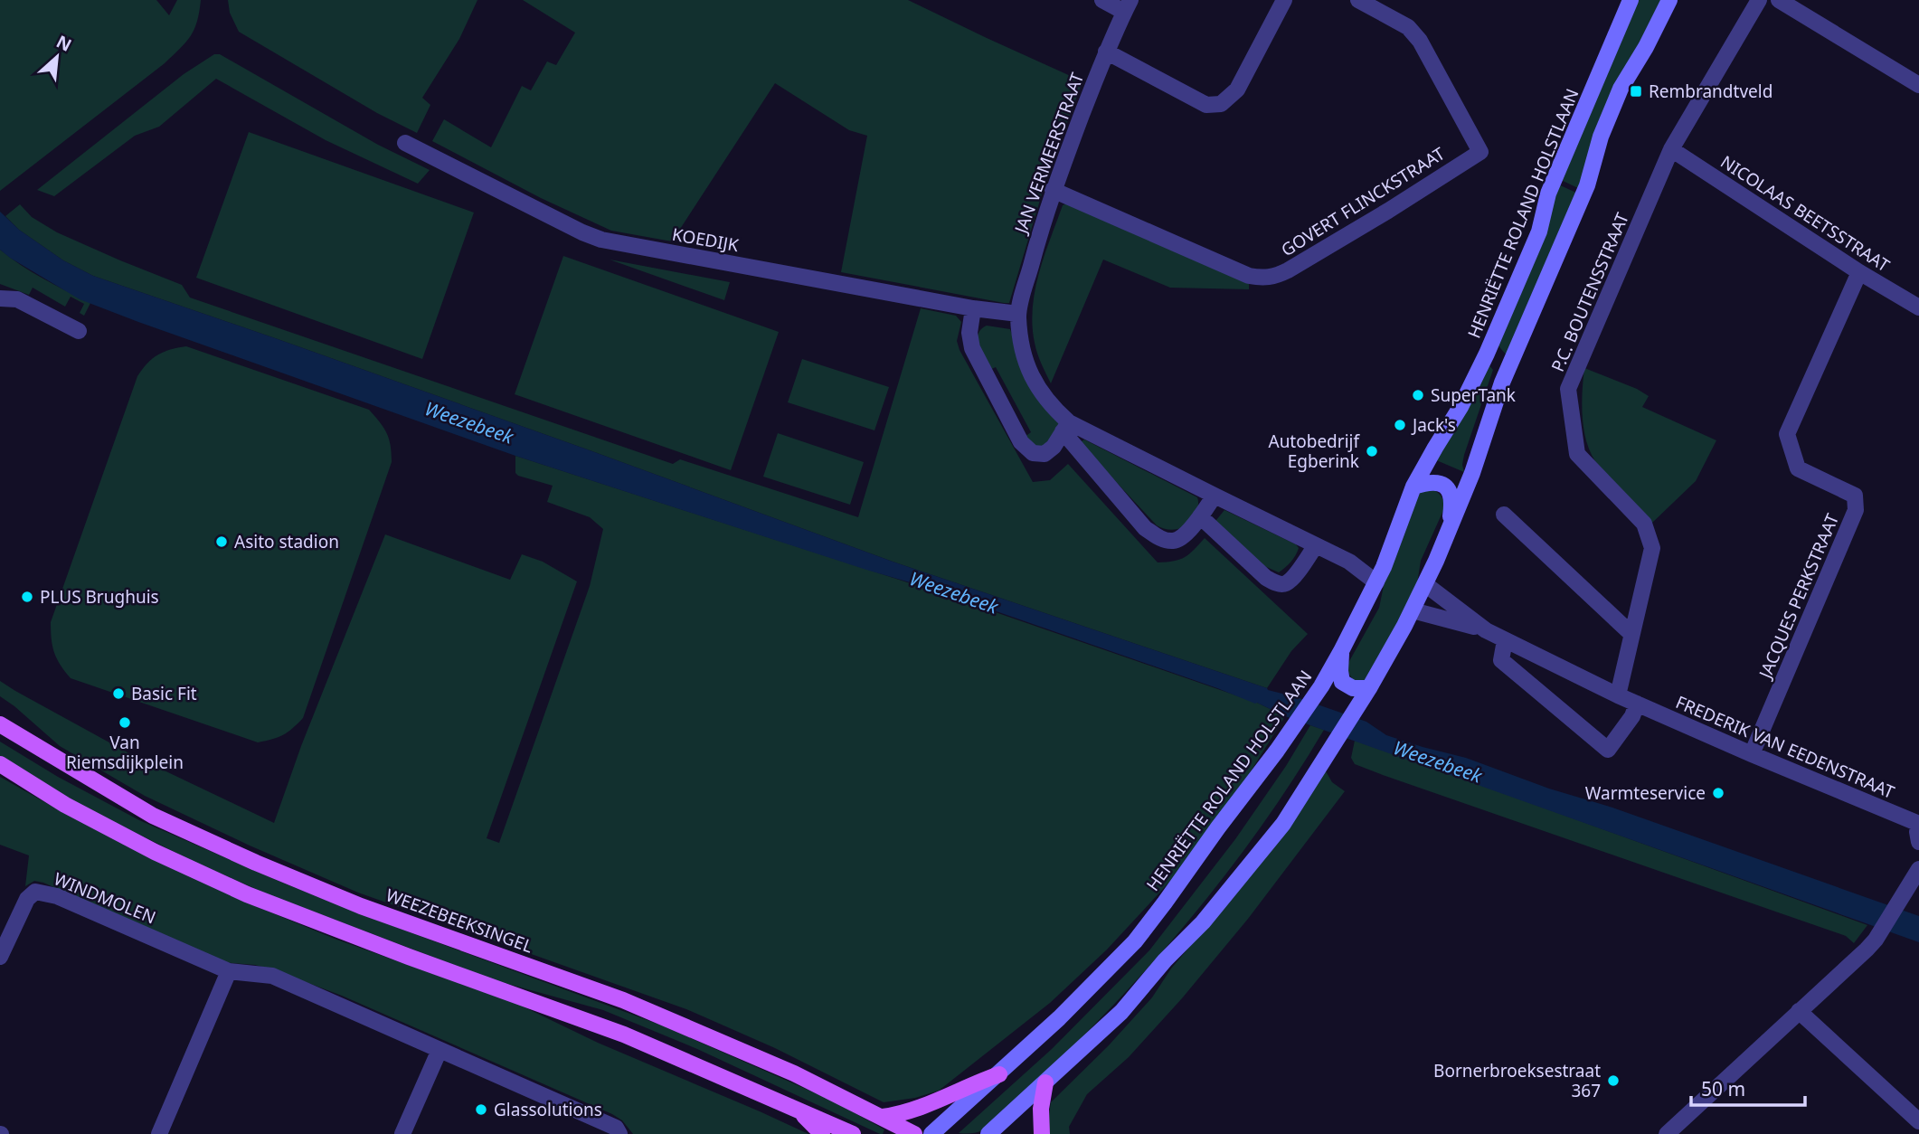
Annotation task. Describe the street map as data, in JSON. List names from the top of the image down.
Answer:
{
  "streets": {
    "main road": ["HENRIËTTE ROLAND HOLSTLAAN", "WEEZEBEEKSINGEL"],
    "street": [
      "JAN VERMEERSTRAAT",
      "GOVERT FLINCKSTRAAT",
      "NICOLAAS BEETSSTRAAT",
      "KOEDIJK",
      "P.C. BOUTENSSTRAAT",
      "JACQUES PERKSTRAAT",
      "FREDERIK VAN EEDENSTRAAT",
      "WINDMOLEN"
    ]
  },
  "crossings": [
    ["JAN VERMEERSTRAAT", "GOVERT FLINCKSTRAAT"],
    ["JAN VERMEERSTRAAT", "HENRIËTTE ROLAND HOLSTLAAN"],
    ["JAN VERMEERSTRAAT", "KOEDIJK"],
    ["NICOLAAS BEETSSTRAAT", "P.C. BOUTENSSTRAAT"],
    ["NICOLAAS BEETSSTRAAT", "JACQUES PERKSTRAAT"],
    ["P.C. BOUTENSSTRAAT", "FREDERIK VAN EEDENSTRAAT"],
    ["JACQUES PERKSTRAAT", "FREDERIK VAN EEDENSTRAAT"]
  ],
  "water": ["Weezebeek"],
  "places": {
    "transit": ["Rembrandtveld"],
    "other": [
      "SuperTank",
      "Jack's",
      "Autobedrijf Egberink",
      "Asito stadion",
      "PLUS Brughuis",
      "Basic Fit",
      "Van Riemsdijkplein",
      "Warmteservice",
      "Bornerbroeksestraat 367",
      "Glassolutions"
    ]
  },
  "scale_bar": "50 m",
  "north": "top right"
}
